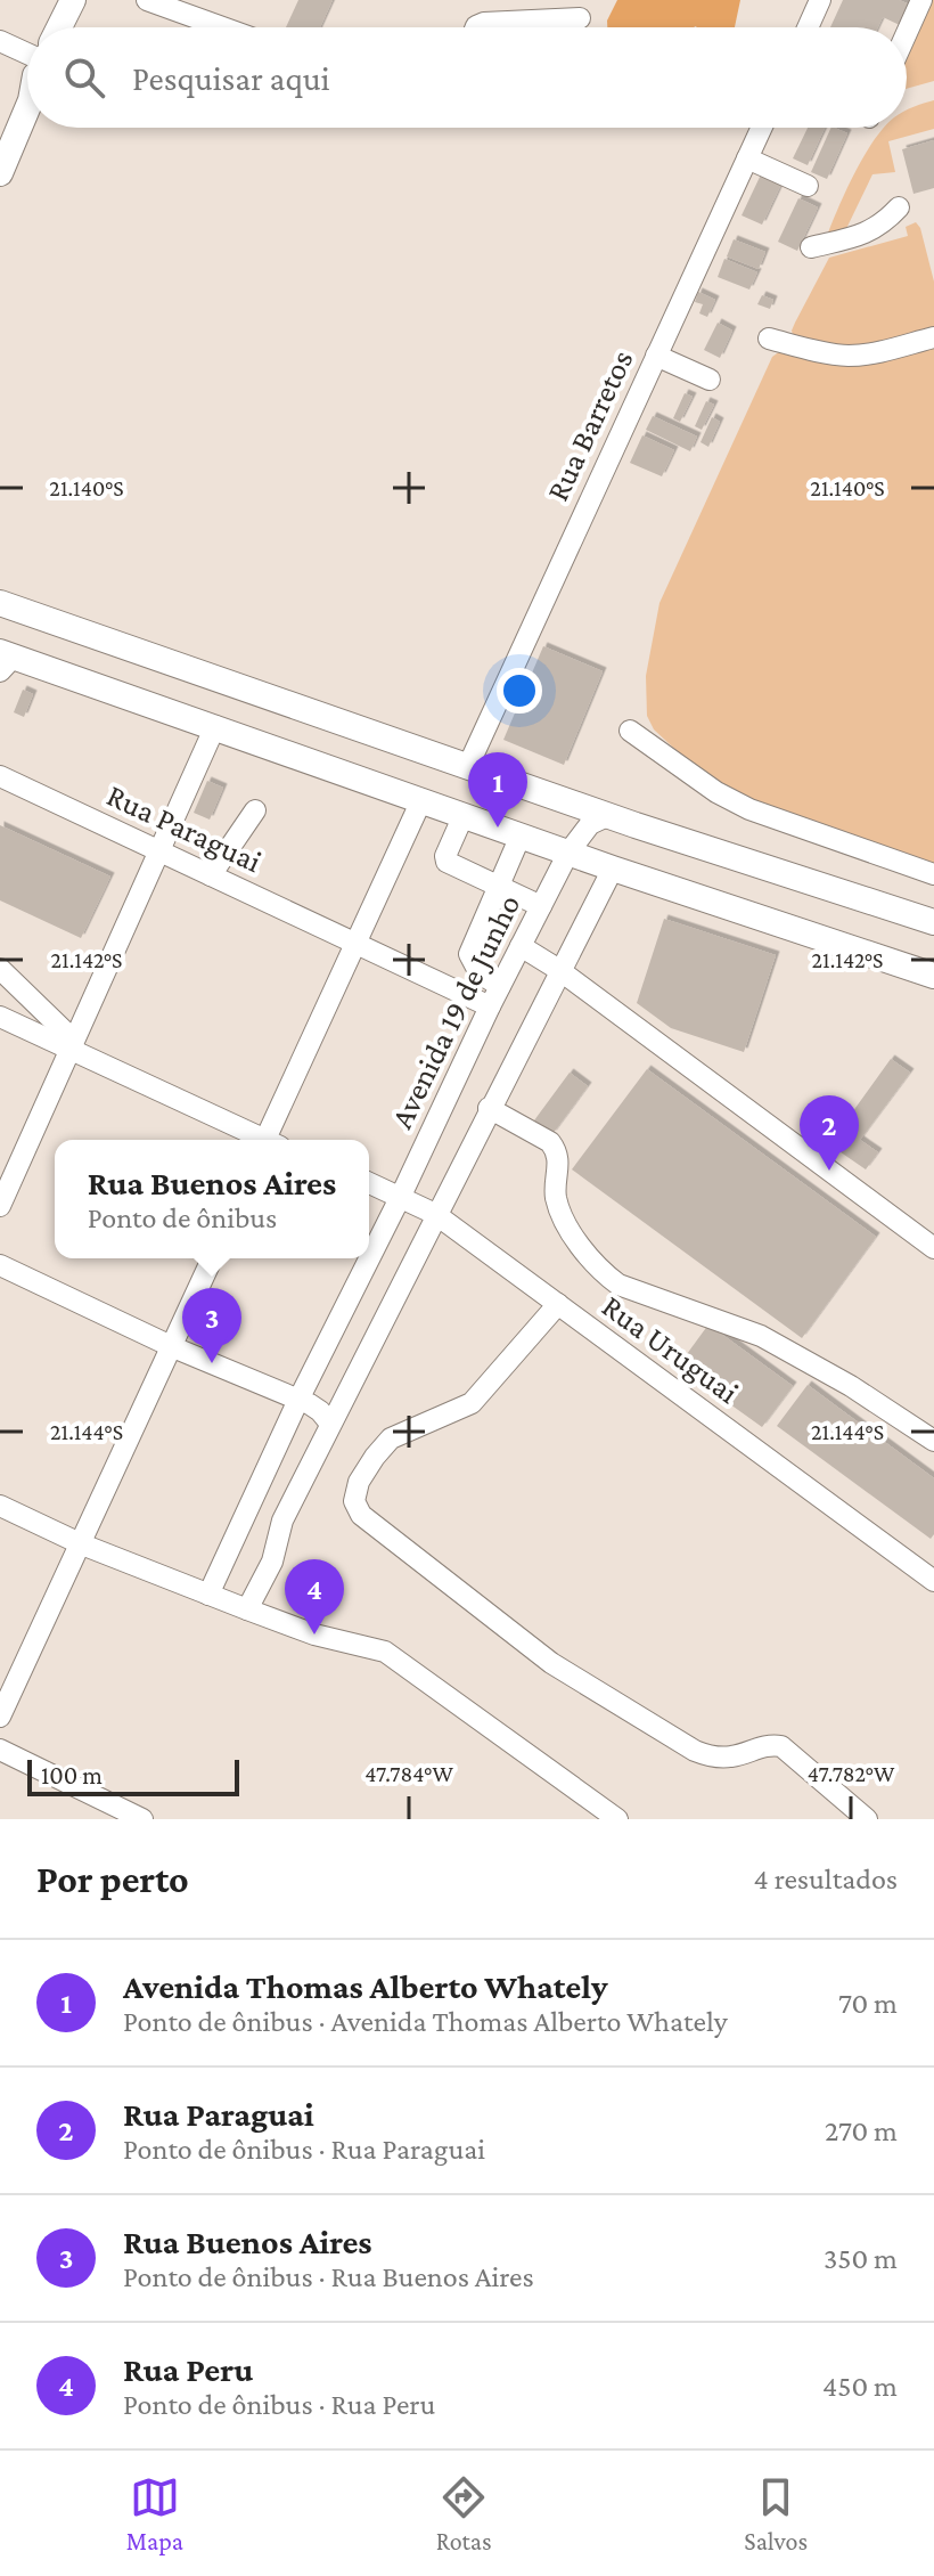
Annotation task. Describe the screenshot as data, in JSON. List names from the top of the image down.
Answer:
{
  "streets": {
    "street": [
      "Rua Barretos",
      "Rua Paraguai",
      "Avenida 19 de Junho",
      "Rua Uruguai"
    ]
  },
  "crossings": [
    ["Rua Paraguai", "Avenida 19 de Junho"],
    ["Avenida 19 de Junho", "Rua Uruguai"]
  ],
  "scale_bar": "100 m",
  "page": {
    "search": "Pesquisar aqui",
    "pins": [
      "1",
      "2",
      "3",
      "4"
    ],
    "popup": ["Rua Buenos Aires", "Ponto de ônibus"],
    "scale": "100 m",
    "heading": ["Por perto", "4 resultados"],
    "list": [
      {
        "mark": "1",
        "name": "Avenida Thomas Alberto Whately",
        "note": "Ponto de ônibus · Avenida Thomas Alberto Whately",
        "value": "70 m"
      },
      {
        "mark": "2",
        "name": "Rua Paraguai",
        "note": "Ponto de ônibus · Rua Paraguai",
        "value": "270 m"
      },
      {
        "mark": "3",
        "name": "Rua Buenos Aires",
        "note": "Ponto de ônibus · Rua Buenos Aires",
        "value": "350 m"
      },
      {
        "mark": "4",
        "name": "Rua Peru",
        "note": "Ponto de ônibus · Rua Peru",
        "value": "450 m"
      }
    ],
    "nav": ["Mapa", "Rotas", "Salvos"]
  },
  "coordinates": [
    "21.140°S",
    "21.142°S",
    "21.144°S",
    "47.784°W",
    "47.782°W"
  ]
}
